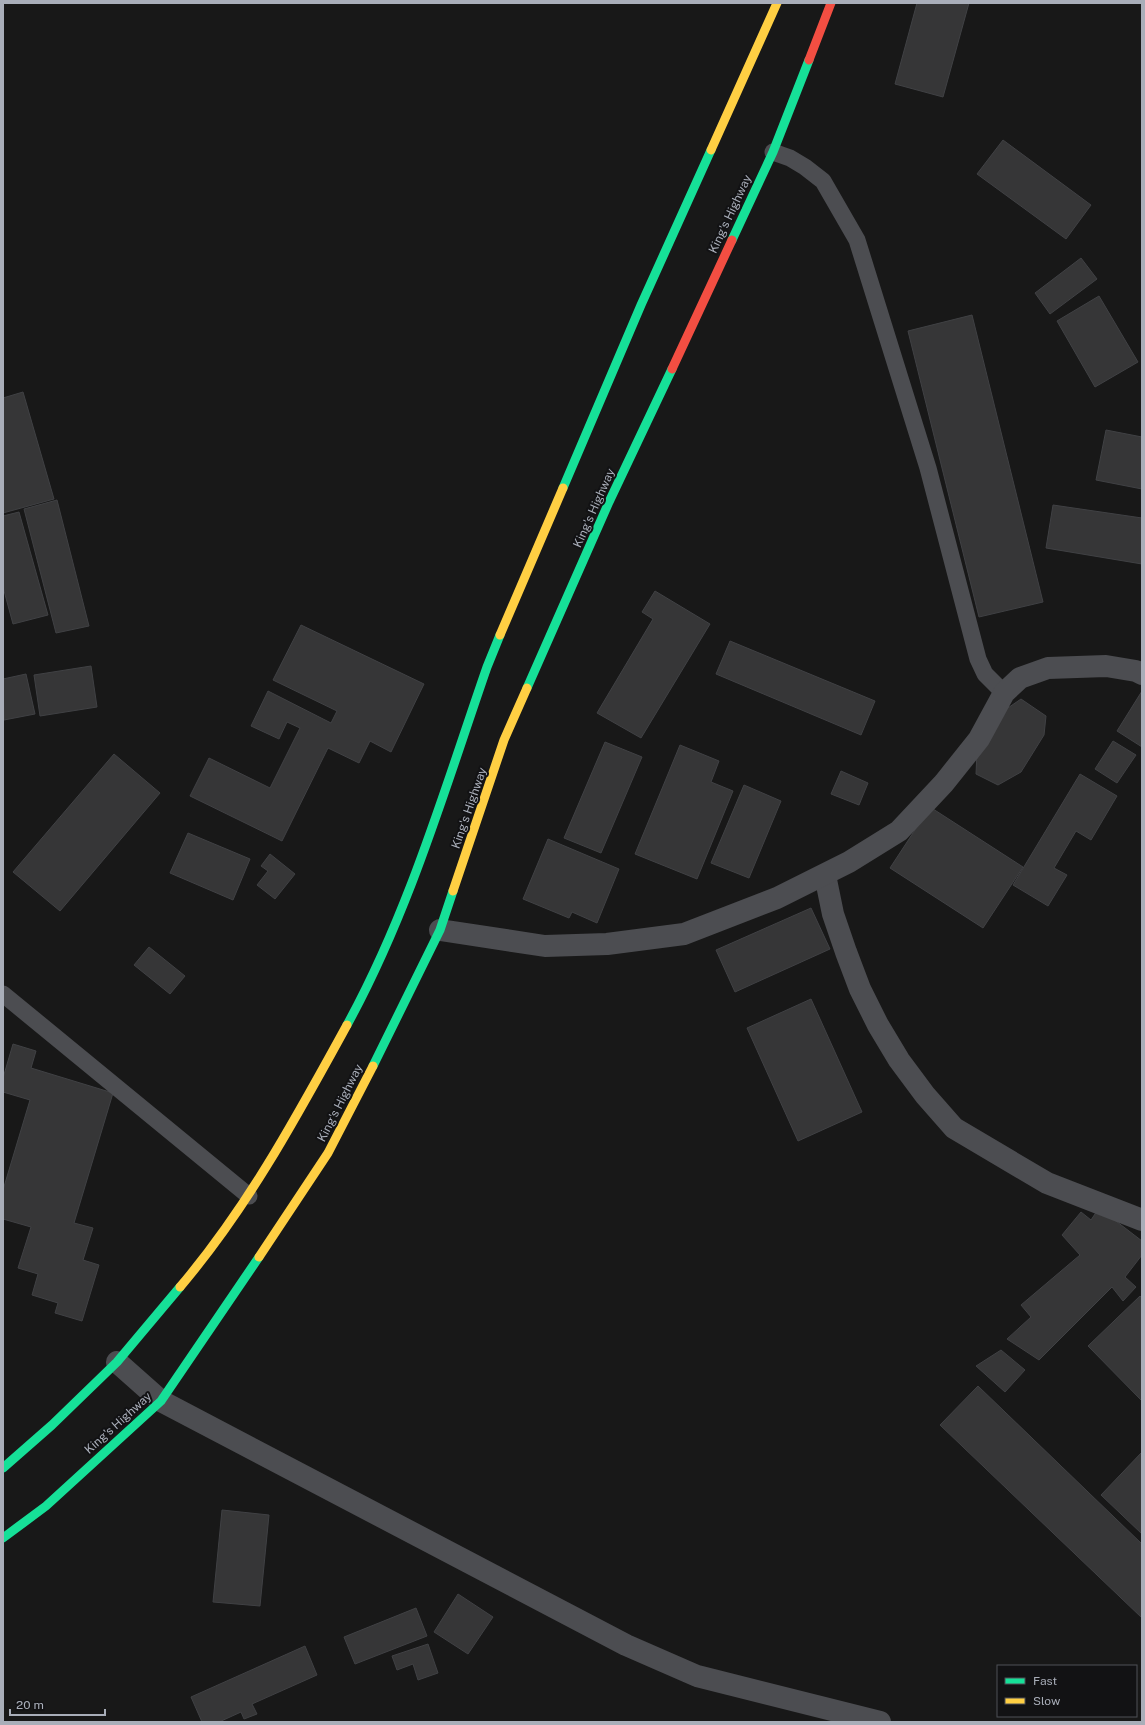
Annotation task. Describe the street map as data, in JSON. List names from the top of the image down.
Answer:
{
  "streets": {
    "highway": ["King's Highway"]
  },
  "legend": ["Fast", "Slow"],
  "scale_bar": "20 m"
}
